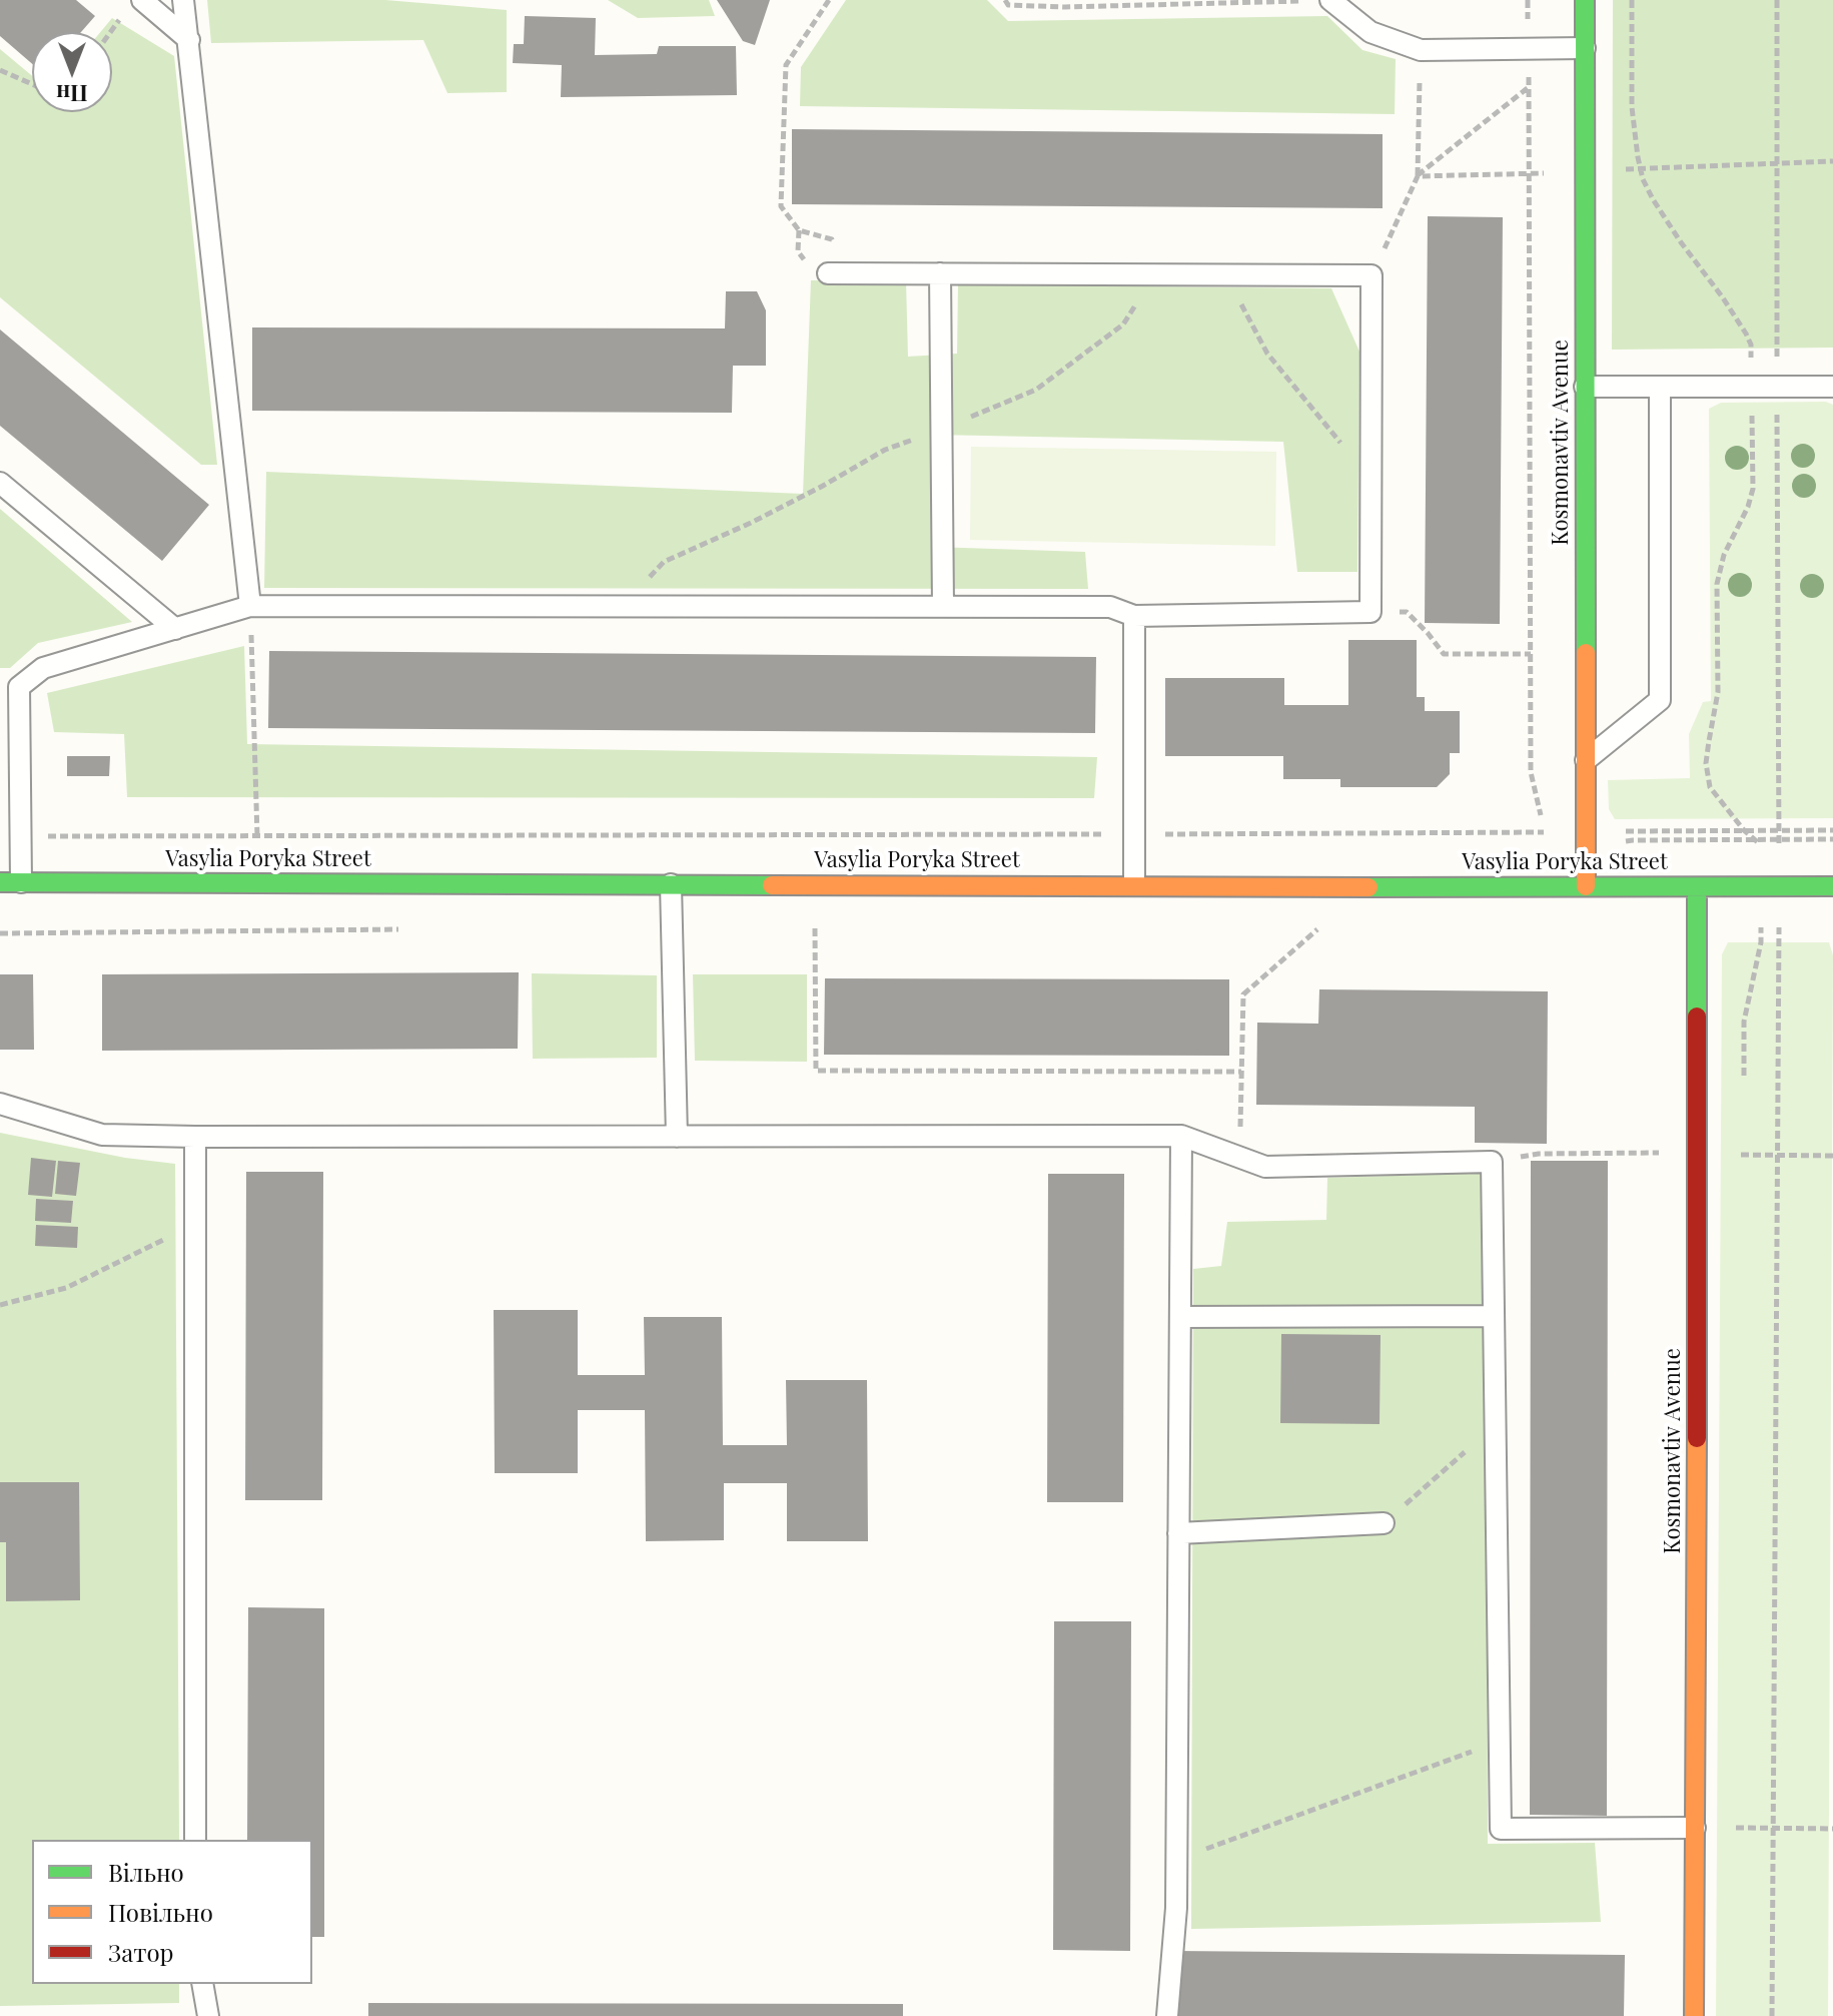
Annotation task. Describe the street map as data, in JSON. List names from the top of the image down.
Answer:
{
  "streets": {
    "street": ["Kosmonavtiv Avenue", "Vasylia Poryka Street"]
  },
  "crossings": [
    ["Kosmonavtiv Avenue", "Vasylia Poryka Street"]
  ],
  "legend": ["Вільно", "Повільно", "Затор"],
  "north": "bottom"
}
